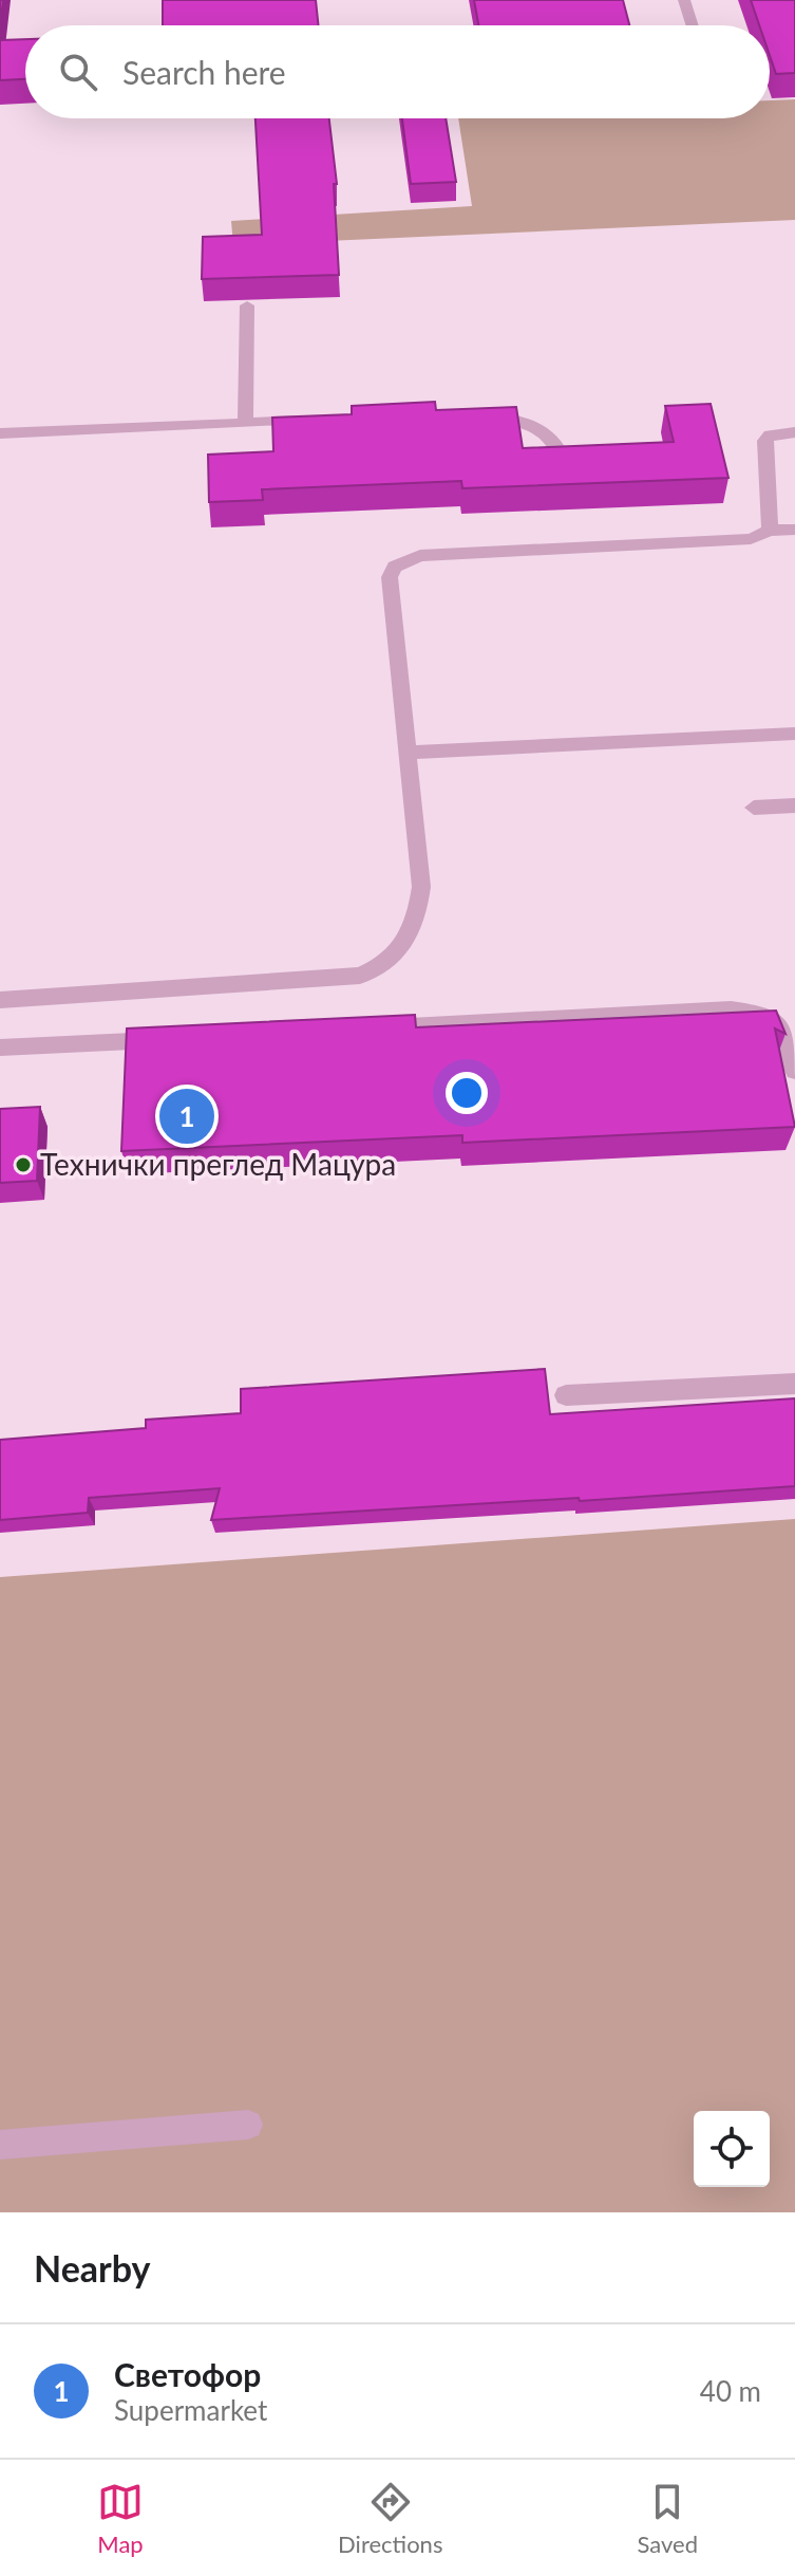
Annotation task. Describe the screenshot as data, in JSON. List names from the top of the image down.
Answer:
{
  "places": ["Технички преглед Мацура"],
  "page": {
    "search": "Search here",
    "pins": "1",
    "heading": "Nearby",
    "list": [
      {
        "mark": "1",
        "name": "Светофор",
        "note": "Supermarket",
        "value": "40 m"
      }
    ],
    "nav": ["Map", "Directions", "Saved"]
  }
}
